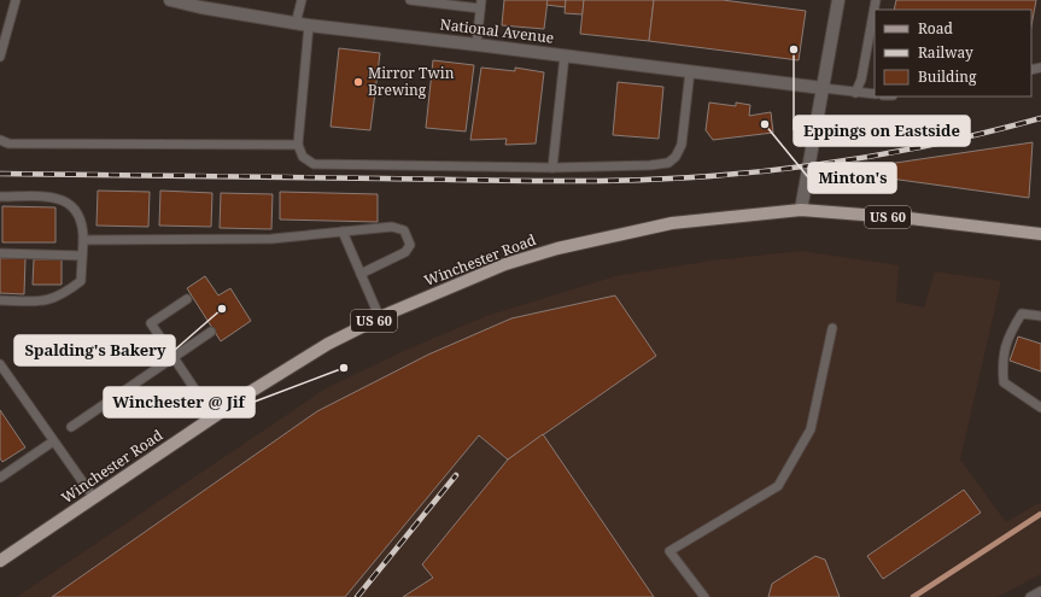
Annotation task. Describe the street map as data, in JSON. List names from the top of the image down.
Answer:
{
  "streets": {
    "main road": ["US 60", "Winchester Road"],
    "street": ["National Avenue"]
  },
  "places": [
    "Eppings on Eastside",
    "Mirror Twin Brewing",
    "Minton's",
    "Spalding's Bakery",
    "Winchester @ Jif"
  ],
  "legend": ["Road", "Railway", "Building"]
}
